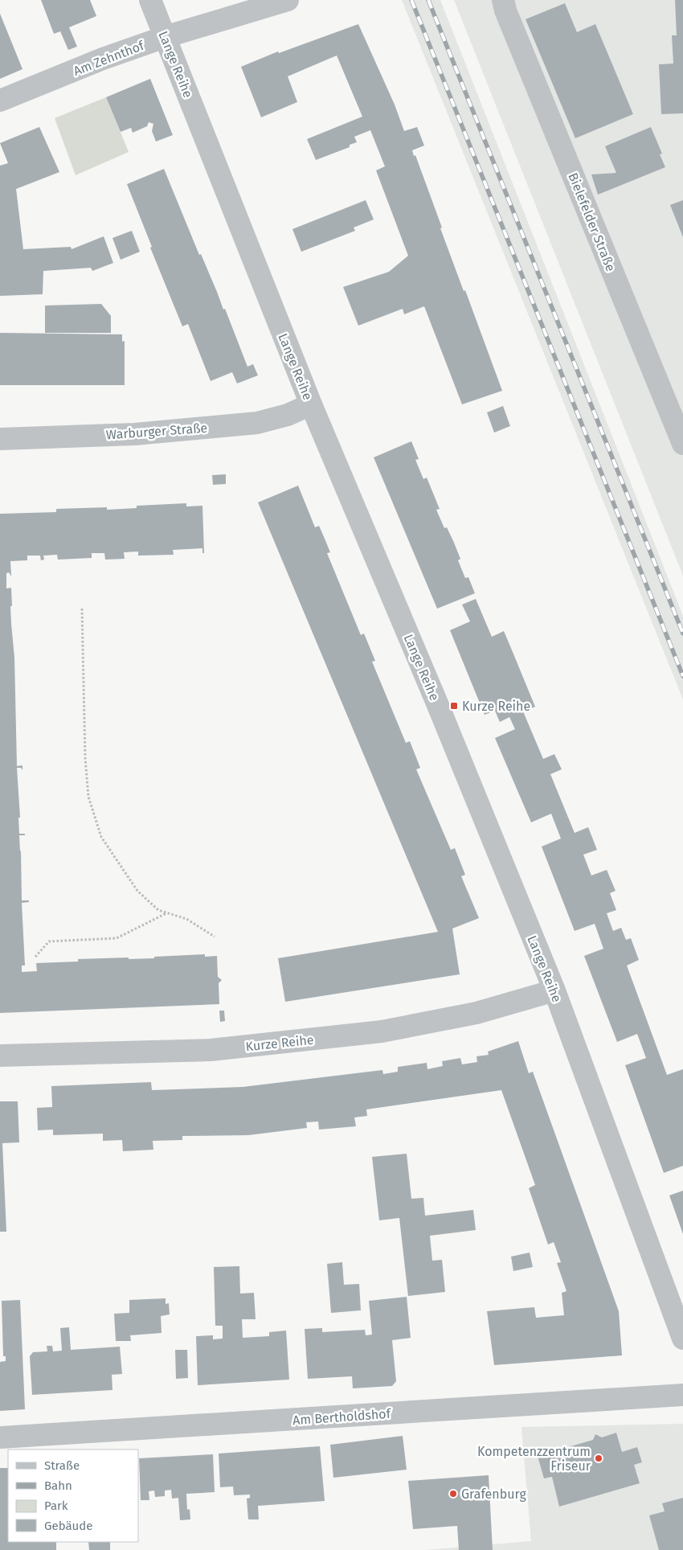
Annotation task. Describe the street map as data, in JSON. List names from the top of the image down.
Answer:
{
  "streets": {
    "street": [
      "Am Zehnthof",
      "Lange Reihe",
      "Bielefelder Straße",
      "Warburger Straße",
      "Kurze Reihe",
      "Am Bertholdshof"
    ]
  },
  "crossings": [
    ["Am Zehnthof", "Lange Reihe"],
    ["Lange Reihe", "Warburger Straße"],
    ["Lange Reihe", "Kurze Reihe"]
  ],
  "places": {
    "transit": ["Kurze Reihe"],
    "other": ["Kompetenzzentrum Friseur", "Grafenburg"]
  },
  "legend": [
    "Straße",
    "Bahn",
    "Park",
    "Gebäude"
  ]
}
